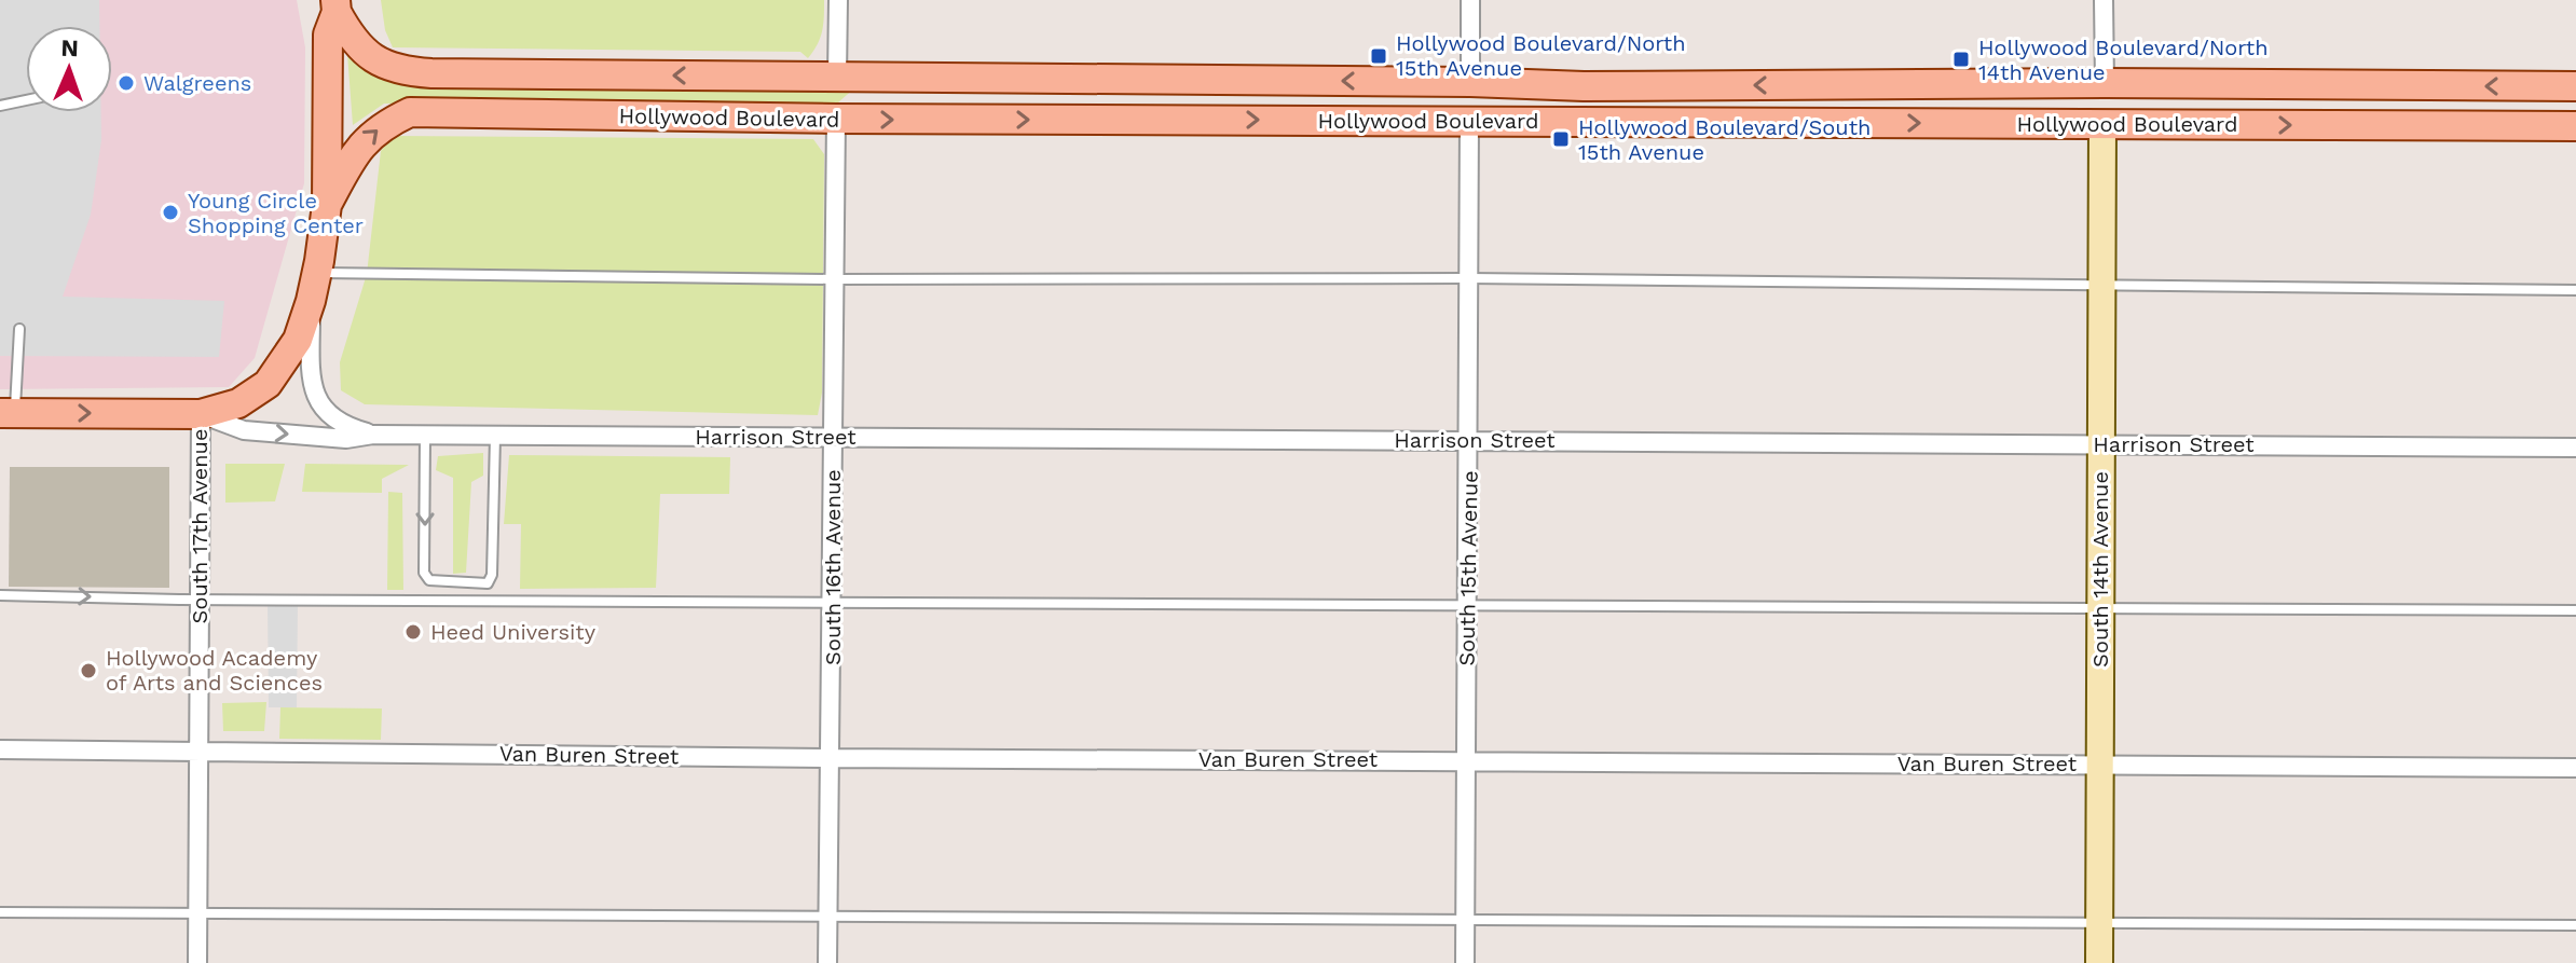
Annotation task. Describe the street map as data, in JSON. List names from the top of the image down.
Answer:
{
  "streets": {
    "main road": ["Hollywood Boulevard", "Harrison Street", "South 17th Avenue"],
    "street": [
      "South 16th Avenue",
      "South 15th Avenue",
      "South 14th Avenue",
      "Van Buren Street"
    ]
  },
  "crossings": [
    ["Hollywood Boulevard", "South 17th Avenue"],
    ["Hollywood Boulevard", "South 16th Avenue"],
    ["Hollywood Boulevard", "South 15th Avenue"],
    ["Hollywood Boulevard", "South 14th Avenue"],
    ["Harrison Street", "South 17th Avenue"],
    ["Harrison Street", "South 16th Avenue"],
    ["Harrison Street", "South 15th Avenue"],
    ["Harrison Street", "South 14th Avenue"],
    ["South 17th Avenue", "Van Buren Street"],
    ["South 16th Avenue", "Van Buren Street"],
    ["South 15th Avenue", "Van Buren Street"],
    ["South 14th Avenue", "Van Buren Street"]
  ],
  "places": {
    "transit": ["Hollywood Boulevard/North 15th Avenue", "Hollywood Boulevard/North 14th Avenue", "Hollywood Boulevard/South 15th Avenue"],
    "other": [
      "Walgreens",
      "Young Circle Shopping Center",
      "Heed University",
      "Hollywood Academy of Arts and Sciences"
    ]
  },
  "north": "top"
}
